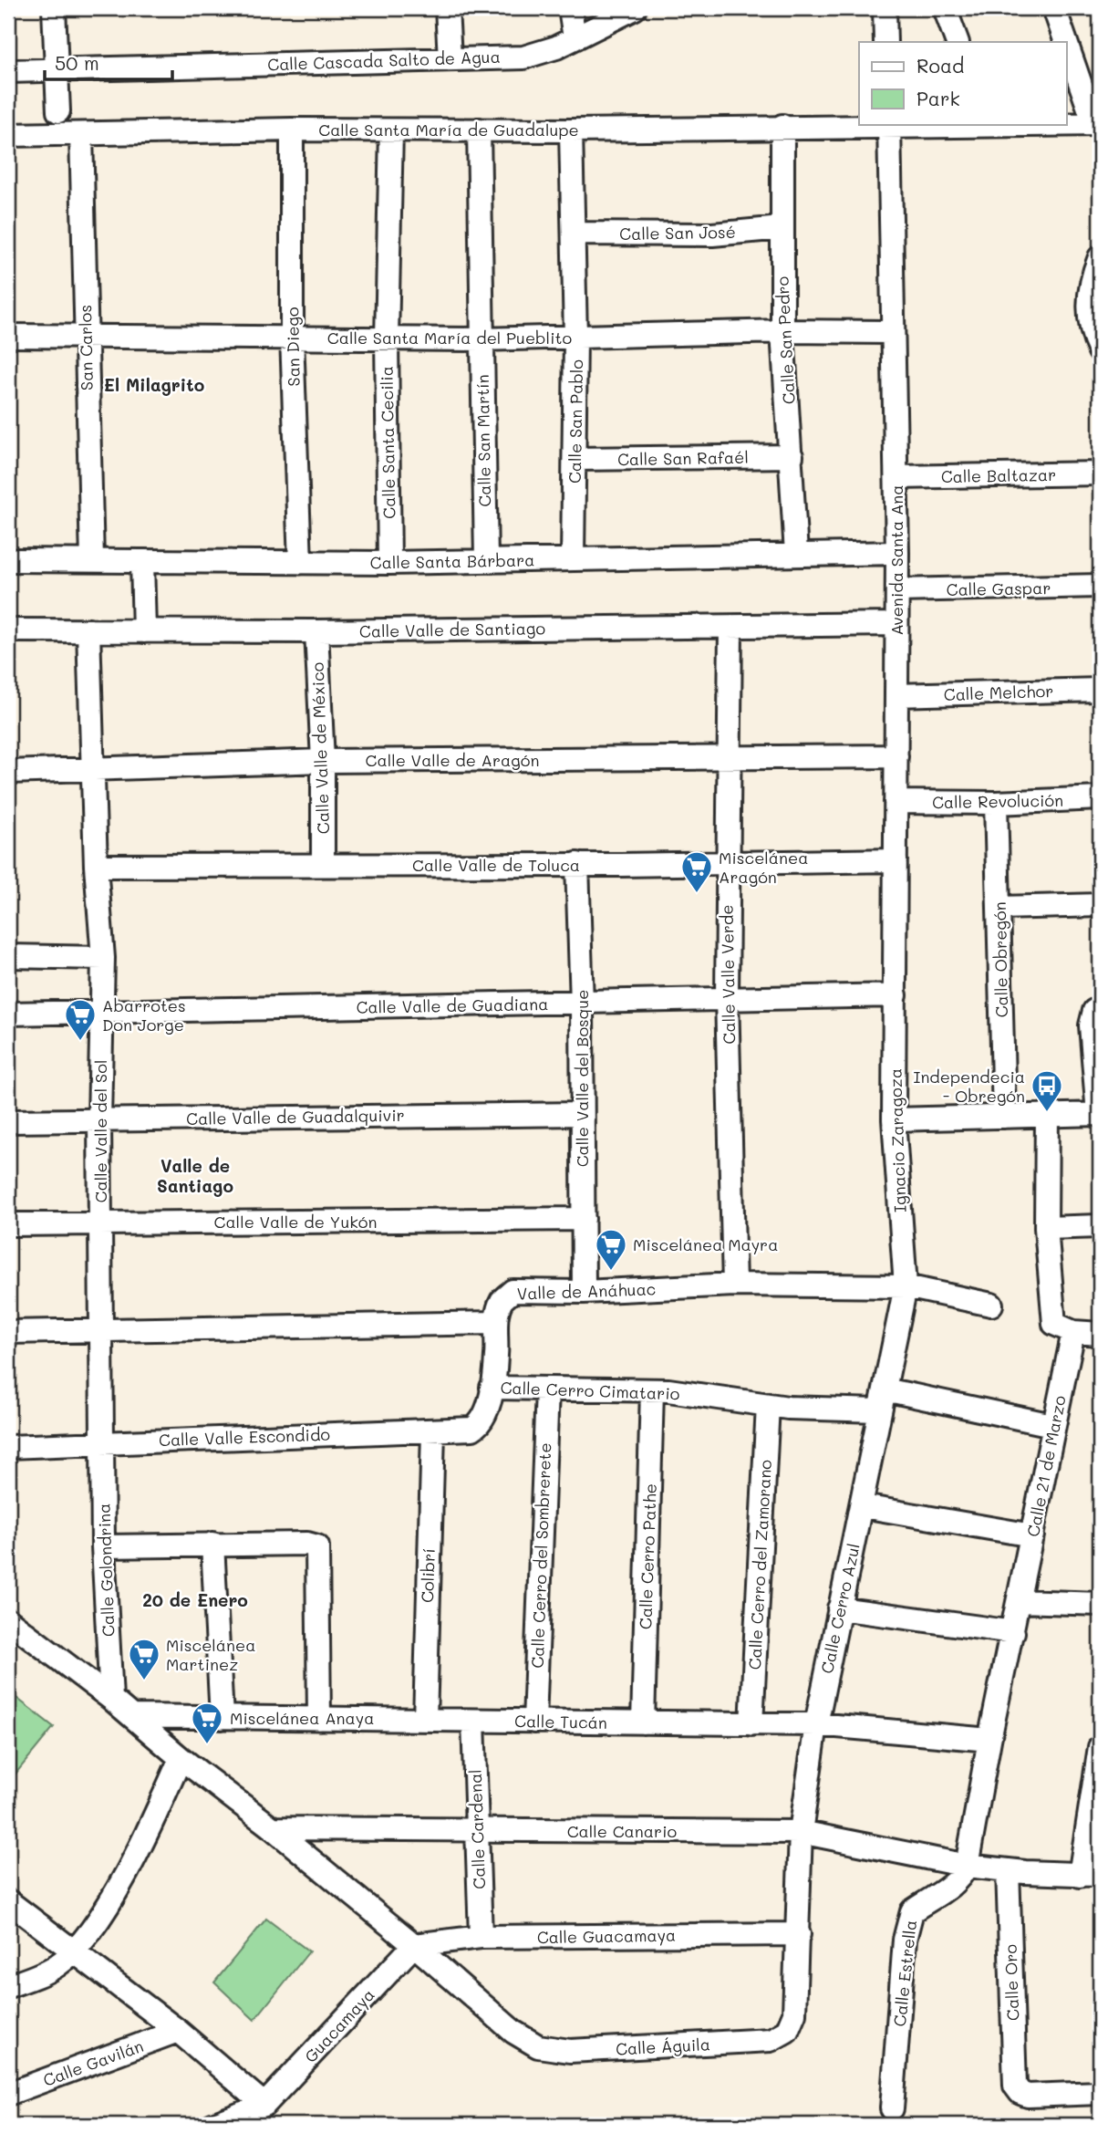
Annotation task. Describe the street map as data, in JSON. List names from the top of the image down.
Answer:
{
  "streets": {
    "street": [
      "Calle Cascada Salto de Agua",
      "Calle Santa María de Guadalupe",
      "Calle San José",
      "Calle Santa María del Pueblito",
      "Calle San Pedro",
      "San Diego",
      "San Carlos",
      "Calle San Pablo",
      "Calle San Martín",
      "Calle Santa Cecilia",
      "Calle San Rafaél",
      "Calle Baltazar",
      "Avenida Santa Ana",
      "Calle Santa Bárbara",
      "Calle Gaspar",
      "Calle Valle de Santiago",
      "Calle Melchor",
      "Calle Valle de México",
      "Calle Valle de Aragón",
      "Calle Revolución",
      "Calle Valle de Toluca",
      "Calle Obregón",
      "Calle Valle Verde",
      "Calle Valle de Guadiana",
      "Calle Valle del Bosque",
      "Calle Valle de Guadalquivir",
      "Calle Valle del Sol",
      "Ignacio Zaragoza",
      "Calle Valle de Yukón",
      "Valle de Anáhuac",
      "Calle Cerro Cimatario",
      "Calle Valle Escondido",
      "Calle 21 de Marzo",
      "Calle Cerro del Sombrerete",
      "Calle Cerro Pathe",
      "Calle Cerro del Zamorano",
      "Calle Golondrina",
      "Colibrí",
      "Calle Cerro Azul",
      "Calle Tucán",
      "Calle Cardenal",
      "Calle Canario",
      "Calle Guacamaya",
      "Calle Estrella",
      "Calle Oro",
      "Guacamaya",
      "Calle Águila",
      "Calle Gavilán"
    ]
  },
  "crossings": [
    ["Calle Santa María de Guadalupe", "Calle San Pedro"],
    ["Calle Santa María de Guadalupe", "San Diego"],
    ["Calle Santa María de Guadalupe", "San Carlos"],
    ["Calle Santa María de Guadalupe", "Calle San Pablo"],
    ["Calle Santa María de Guadalupe", "Calle San Martín"],
    ["Calle Santa María de Guadalupe", "Calle Santa Cecilia"],
    ["Calle Santa María de Guadalupe", "Avenida Santa Ana"],
    ["Calle San José", "Calle San Pedro"],
    ["Calle San José", "Calle San Pablo"],
    ["Calle Santa María del Pueblito", "Calle San Pedro"],
    ["Calle Santa María del Pueblito", "San Diego"],
    ["Calle Santa María del Pueblito", "San Carlos"],
    ["Calle Santa María del Pueblito", "Calle San Pablo"],
    ["Calle Santa María del Pueblito", "Calle San Martín"],
    ["Calle Santa María del Pueblito", "Calle Santa Cecilia"],
    ["Calle Santa María del Pueblito", "Avenida Santa Ana"],
    ["Calle San Pedro", "Calle San Rafaél"],
    ["Calle San Pedro", "Calle Santa Bárbara"],
    ["San Diego", "Calle Santa Bárbara"],
    ["San Carlos", "Calle Santa Bárbara"],
    ["Calle San Pablo", "Calle San Rafaél"],
    ["Calle San Pablo", "Calle Santa Bárbara"],
    ["Calle San Martín", "Calle Santa Bárbara"],
    ["Calle Santa Cecilia", "Calle Santa Bárbara"],
    ["Calle Baltazar", "Avenida Santa Ana"],
    ["Avenida Santa Ana", "Calle Santa Bárbara"],
    ["Avenida Santa Ana", "Calle Gaspar"],
    ["Avenida Santa Ana", "Calle Valle de Santiago"],
    ["Avenida Santa Ana", "Calle Melchor"],
    ["Avenida Santa Ana", "Calle Valle de Aragón"],
    ["Avenida Santa Ana", "Calle Revolución"],
    ["Avenida Santa Ana", "Calle Valle de Toluca"],
    ["Avenida Santa Ana", "Calle Valle de Guadiana"],
    ["Avenida Santa Ana", "Ignacio Zaragoza"],
    ["Calle Valle de Santiago", "Calle Valle de México"],
    ["Calle Valle de Santiago", "Calle Valle Verde"],
    ["Calle Valle de Santiago", "Calle Valle del Sol"],
    ["Calle Valle de México", "Calle Valle de Aragón"],
    ["Calle Valle de México", "Calle Valle de Toluca"],
    ["Calle Valle de Aragón", "Calle Valle Verde"],
    ["Calle Valle de Aragón", "Calle Valle del Sol"],
    ["Calle Revolución", "Calle Obregón"],
    ["Calle Valle de Toluca", "Calle Valle Verde"],
    ["Calle Valle de Toluca", "Calle Valle del Bosque"],
    ["Calle Valle de Toluca", "Calle Valle del Sol"],
    ["Calle Valle Verde", "Calle Valle de Guadiana"],
    ["Calle Valle Verde", "Valle de Anáhuac"],
    ["Calle Valle de Guadiana", "Calle Valle del Bosque"],
    ["Calle Valle de Guadiana", "Calle Valle del Sol"],
    ["Calle Valle de Guadiana", "Ignacio Zaragoza"],
    ["Calle Valle del Bosque", "Calle Valle de Guadalquivir"],
    ["Calle Valle del Bosque", "Calle Valle de Yukón"],
    ["Calle Valle del Bosque", "Valle de Anáhuac"],
    ["Calle Valle de Guadalquivir", "Calle Valle del Sol"],
    ["Calle Valle del Sol", "Calle Valle de Yukón"],
    ["Calle Valle del Sol", "Calle Valle Escondido"],
    ["Calle Valle del Sol", "Calle Golondrina"],
    ["Ignacio Zaragoza", "Valle de Anáhuac"],
    ["Ignacio Zaragoza", "Calle Cerro Azul"],
    ["Valle de Anáhuac", "Calle Cerro Azul"],
    ["Calle Cerro Cimatario", "Calle Valle Escondido"],
    ["Calle Cerro Cimatario", "Calle 21 de Marzo"],
    ["Calle Cerro Cimatario", "Calle Cerro del Sombrerete"],
    ["Calle Cerro Cimatario", "Calle Cerro Pathe"],
    ["Calle Cerro Cimatario", "Calle Cerro del Zamorano"],
    ["Calle Cerro Cimatario", "Calle Cerro Azul"],
    ["Calle Valle Escondido", "Calle Golondrina"],
    ["Calle Valle Escondido", "Colibrí"],
    ["Calle 21 de Marzo", "Calle Tucán"],
    ["Calle 21 de Marzo", "Calle Canario"],
    ["Calle 21 de Marzo", "Calle Estrella"],
    ["Calle Cerro del Sombrerete", "Calle Tucán"],
    ["Calle Cerro Pathe", "Calle Tucán"],
    ["Calle Cerro del Zamorano", "Calle Tucán"],
    ["Colibrí", "Calle Tucán"],
    ["Calle Cerro Azul", "Calle Tucán"],
    ["Calle Cerro Azul", "Calle Canario"],
    ["Calle Cerro Azul", "Calle Guacamaya"],
    ["Calle Cerro Azul", "Calle Águila"],
    ["Calle Tucán", "Calle Cardenal"],
    ["Calle Cardenal", "Calle Canario"],
    ["Calle Cardenal", "Calle Guacamaya"],
    ["Calle Canario", "Calle Estrella"],
    ["Calle Canario", "Calle Oro"],
    ["Calle Guacamaya", "Guacamaya"],
    ["Calle Guacamaya", "Calle Águila"],
    ["Guacamaya", "Calle Águila"]
  ],
  "districts": ["El Milagrito", "Valle de Santiago", "20 de Enero"],
  "places": {
    "supermarket": [
      "Miscelánea Aragón",
      "Abarrotes Don Jorge",
      "Miscelánea Mayra",
      "Miscelánea Martinez",
      "Miscelánea Anaya"
    ],
    "bus stop": ["Independecia - Obregón"]
  },
  "legend": ["Road", "Park"],
  "scale_bar": "50 m"
}
